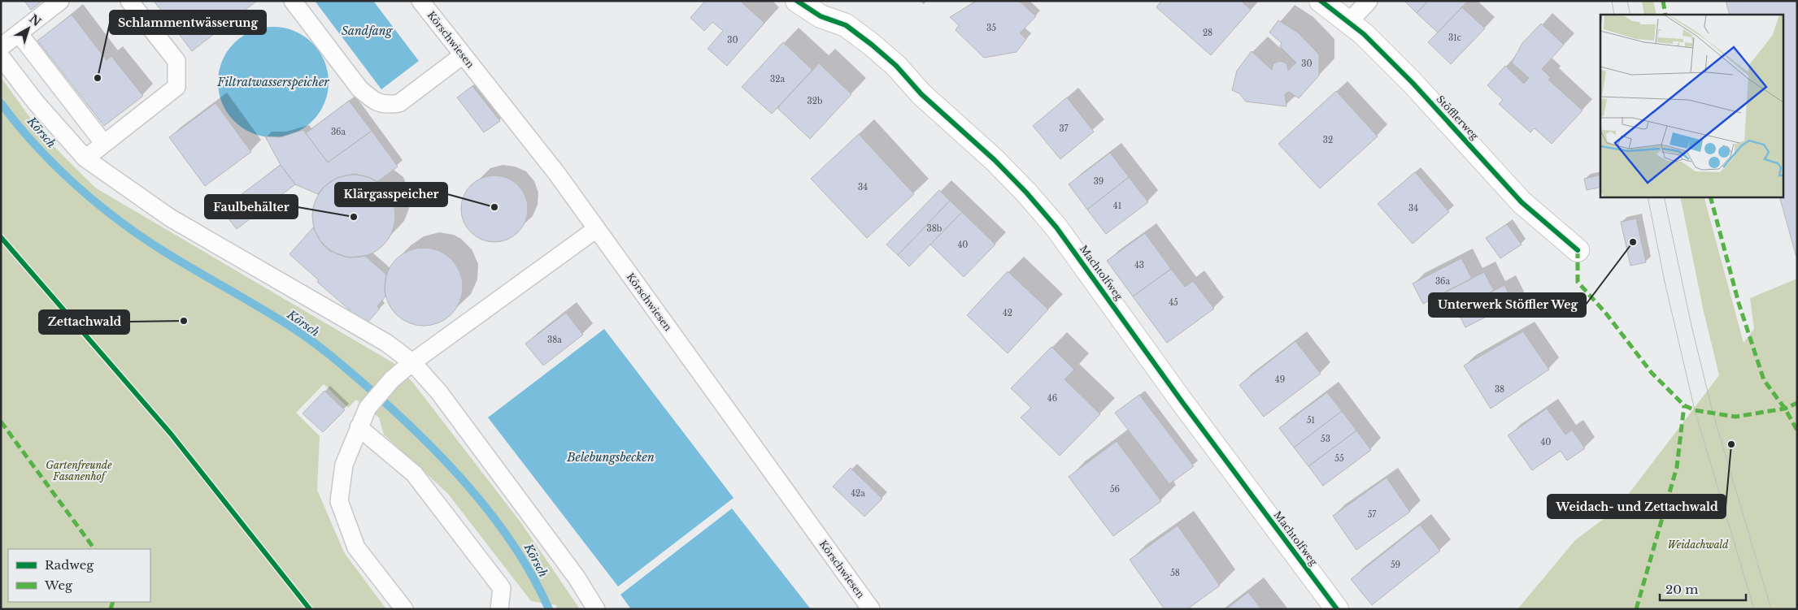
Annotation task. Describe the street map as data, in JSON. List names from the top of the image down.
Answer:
{
  "streets": {
    "street": ["Stöfflerweg", "Machtolfweg"],
    "lane": ["Körschwiesen"]
  },
  "water": [
    "Sandfang",
    "Filtratwasserspeicher",
    "Körsch",
    "Belebungsbecken"
  ],
  "parks": ["Gartenfreunde Fasanenhof", "Weidachwald"],
  "places": [
    "Schlammentwässerung",
    "Klärgasspeicher",
    "Faulbehälter",
    "Unterwerk Stöffler Weg",
    "Zettachwald",
    "Weidach- und Zettachwald"
  ],
  "house_numbers": [
    "35",
    "28",
    "31c",
    "30",
    "30",
    "32a",
    "32b",
    "37",
    "36a",
    "32",
    "39",
    "34",
    "41",
    "34",
    "38b",
    "40",
    "43",
    "36a",
    "45",
    "42",
    "38a",
    "49",
    "38",
    "46",
    "51",
    "53",
    "40",
    "55",
    "56",
    "42a",
    "57",
    "59",
    "58"
  ],
  "legend": ["Radweg", "Weg"],
  "scale_bar": "20 m",
  "north": "top right"
}
